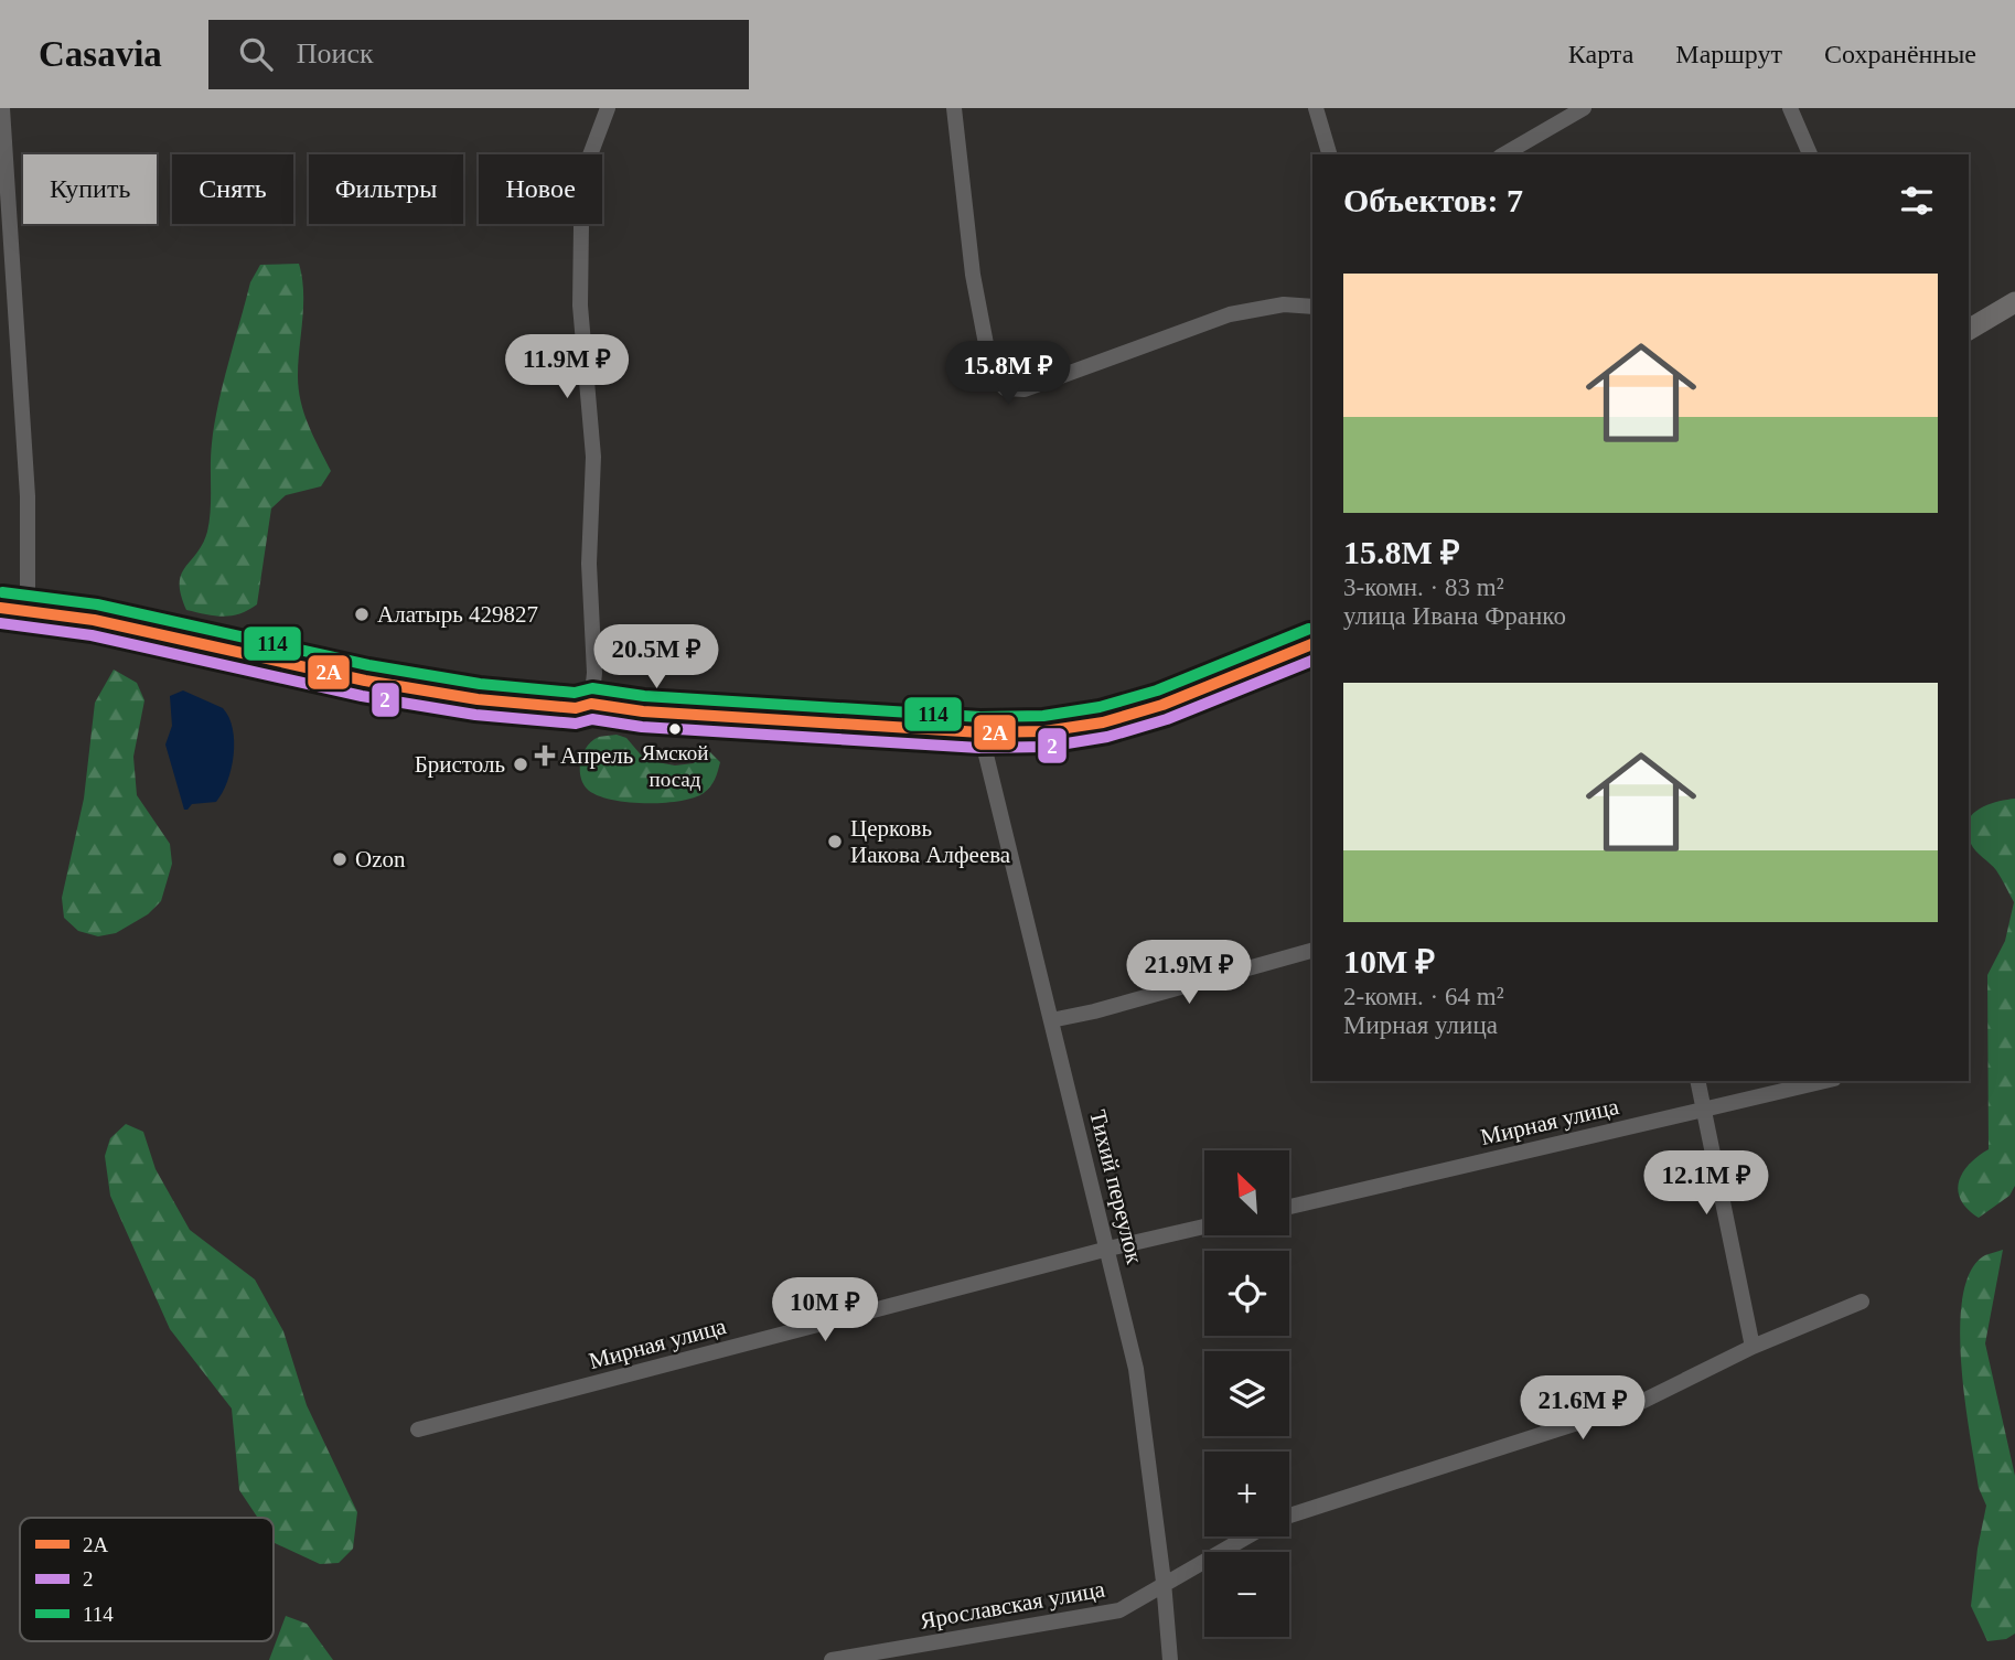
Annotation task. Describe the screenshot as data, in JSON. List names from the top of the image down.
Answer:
{
  "streets": {
    "street": ["Мирная улица", "Тихий переулок", "Ярославская улица"]
  },
  "crossings": [
    ["Мирная улица", "Тихий переулок"],
    ["Тихий переулок", "Ярославская улица"]
  ],
  "places": {
    "other": [
      "Алатырь 429827",
      "Ямской посад",
      "Бристоль",
      "Церковь Иакова Алфеева",
      "Ozon"
    ],
    "health": ["Апрель"]
  },
  "lines": ["transit line 114", "transit line 2А", "transit line 2"],
  "legend": ["2А", "2", "114"],
  "north": "top left",
  "page": {
    "header": "Casavia",
    "search": "Поиск",
    "nav": ["Карта", "Маршрут", "Сохранённые"],
    "chip": [
      "Купить",
      "Снять",
      "Фильтры",
      "Новое"
    ],
    "heading": "Объектов: 7",
    "list": [
      {
        "name": "15.8M ₽",
        "note": "3-комн. · 83 m² · улица Ивана Франко"
      },
      {
        "name": "10M ₽",
        "note": "2-комн. · 64 m² · Мирная улица"
      }
    ],
    "price": [
      "11.9M ₽",
      "15.8M ₽",
      "20.5M ₽",
      "21.9M ₽",
      "12.1M ₽",
      "10M ₽",
      "21.6M ₽"
    ],
    "map_buttons": ["+", "−"]
  }
}
